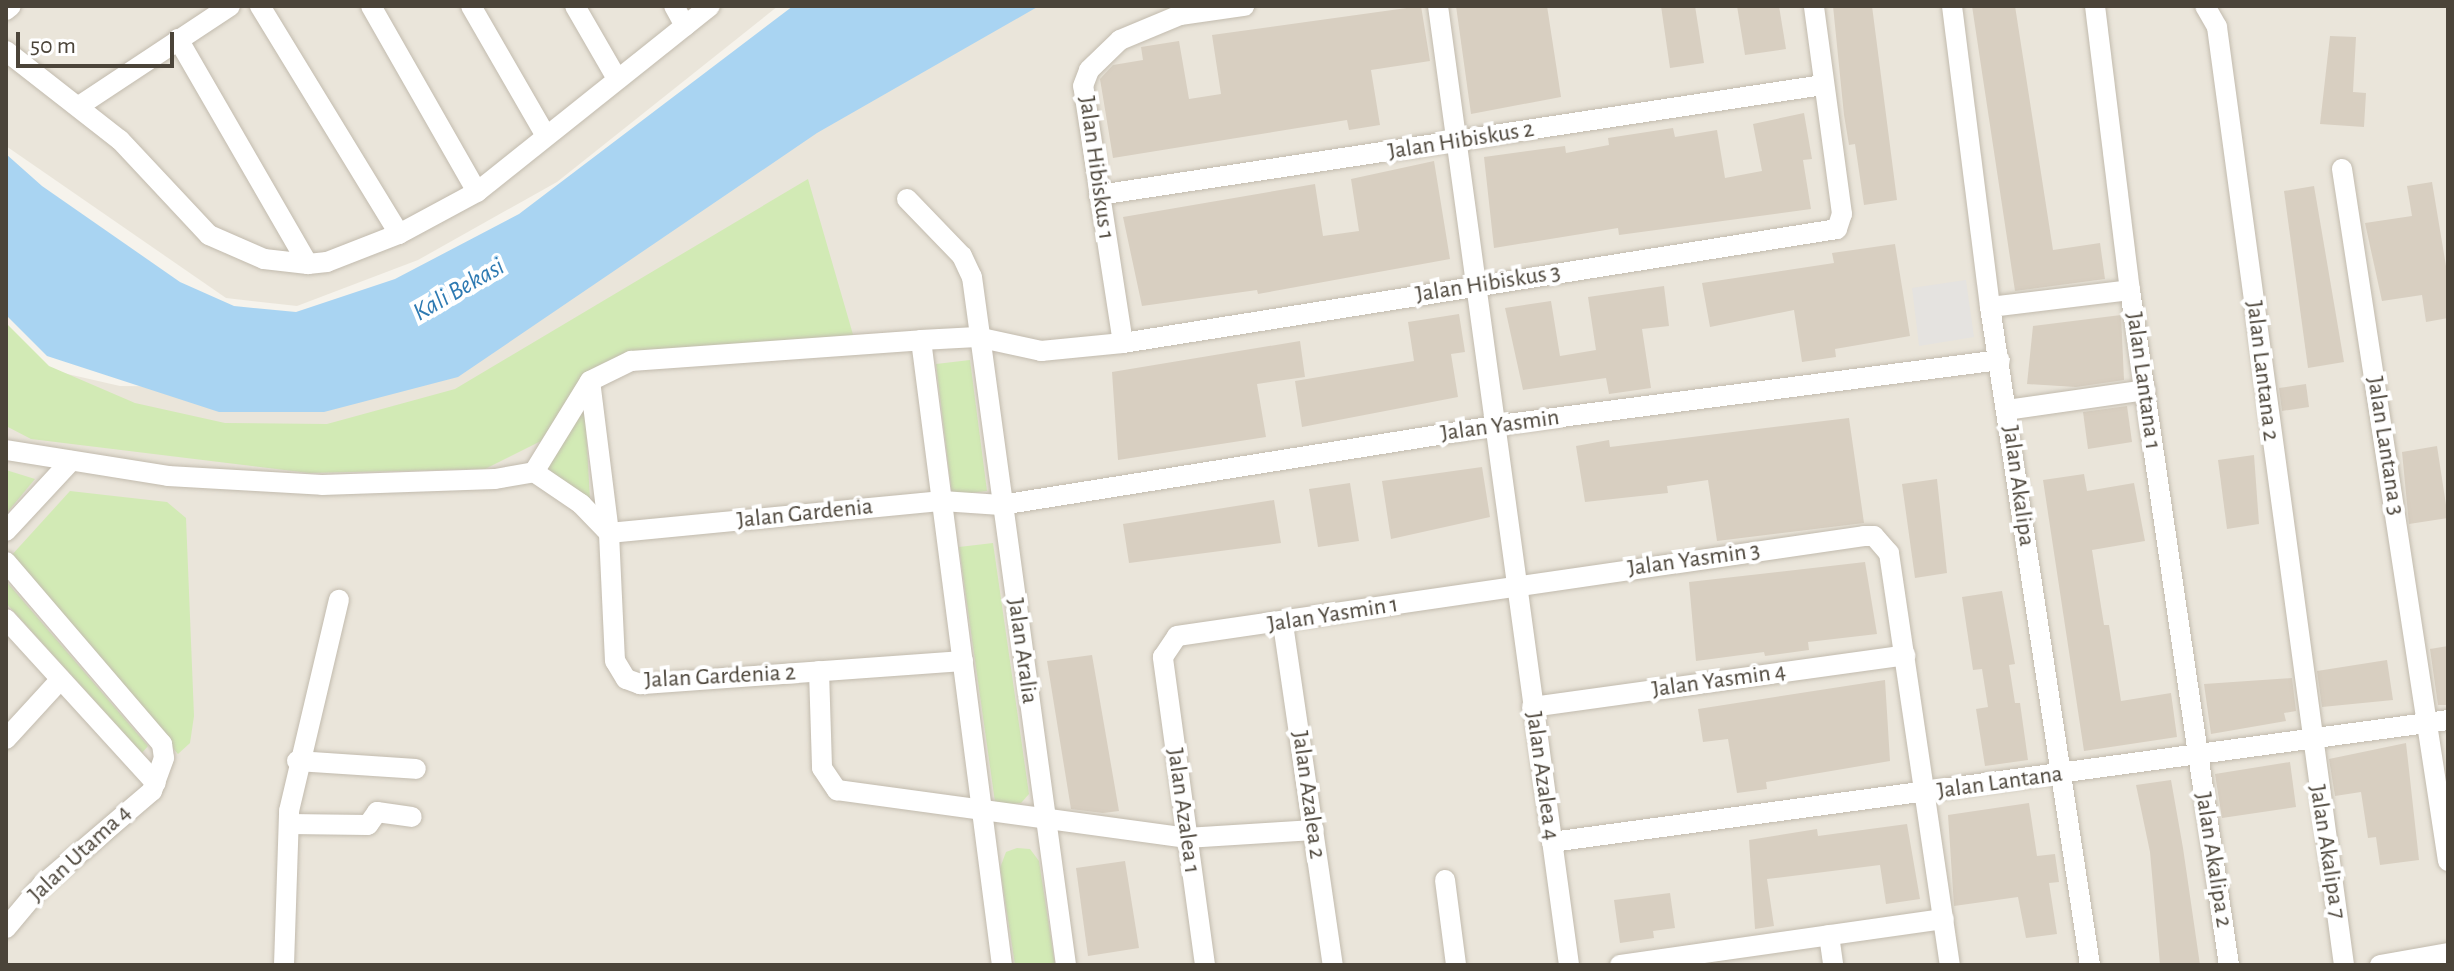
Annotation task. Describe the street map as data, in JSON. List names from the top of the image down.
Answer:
{
  "streets": {
    "street": [
      "Jalan Hibiskus 2",
      "Jalan Hibiskus 1",
      "Jalan Hibiskus 3",
      "Jalan Lantana 2",
      "Jalan Lantana 1",
      "Jalan Yasmin",
      "Jalan Lantana 3",
      "Jalan Akalipa",
      "Jalan Gardenia",
      "Jalan Yasmin 3",
      "Jalan Yasmin 1",
      "Jalan Aralia",
      "Jalan Gardenia 2",
      "Jalan Yasmin 4",
      "Jalan Azalea 4",
      "Jalan Lantana",
      "Jalan Azalea 2",
      "Jalan Azalea 1",
      "Jalan Akalipa 7",
      "Jalan Utama 4",
      "Jalan Akalipa 2"
    ]
  },
  "crossings": [
    ["Jalan Hibiskus 2", "Jalan Hibiskus 1"],
    ["Jalan Hibiskus 2", "Jalan Hibiskus 3"],
    ["Jalan Hibiskus 2", "Jalan Azalea 4"],
    ["Jalan Hibiskus 1", "Jalan Hibiskus 3"],
    ["Jalan Hibiskus 3", "Jalan Aralia"],
    ["Jalan Hibiskus 3", "Jalan Azalea 4"],
    ["Jalan Lantana 2", "Jalan Lantana"],
    ["Jalan Lantana 2", "Jalan Akalipa 7"],
    ["Jalan Lantana 1", "Jalan Lantana"],
    ["Jalan Lantana 1", "Jalan Akalipa 2"],
    ["Jalan Yasmin", "Jalan Akalipa"],
    ["Jalan Yasmin", "Jalan Gardenia"],
    ["Jalan Yasmin", "Jalan Aralia"],
    ["Jalan Yasmin", "Jalan Azalea 4"],
    ["Jalan Lantana 3", "Jalan Lantana"],
    ["Jalan Akalipa", "Jalan Lantana"],
    ["Jalan Gardenia", "Jalan Aralia"],
    ["Jalan Gardenia", "Jalan Gardenia 2"],
    ["Jalan Yasmin 3", "Jalan Yasmin 1"],
    ["Jalan Yasmin 3", "Jalan Yasmin 4"],
    ["Jalan Yasmin 3", "Jalan Azalea 4"],
    ["Jalan Yasmin 1", "Jalan Azalea 4"],
    ["Jalan Yasmin 1", "Jalan Azalea 2"],
    ["Jalan Yasmin 1", "Jalan Azalea 1"],
    ["Jalan Yasmin 4", "Jalan Azalea 4"],
    ["Jalan Azalea 4", "Jalan Lantana"],
    ["Jalan Lantana", "Jalan Akalipa 7"],
    ["Jalan Lantana", "Jalan Akalipa 2"]
  ],
  "water": ["Kali Bekasi"],
  "scale_bar": "50 m"
}
